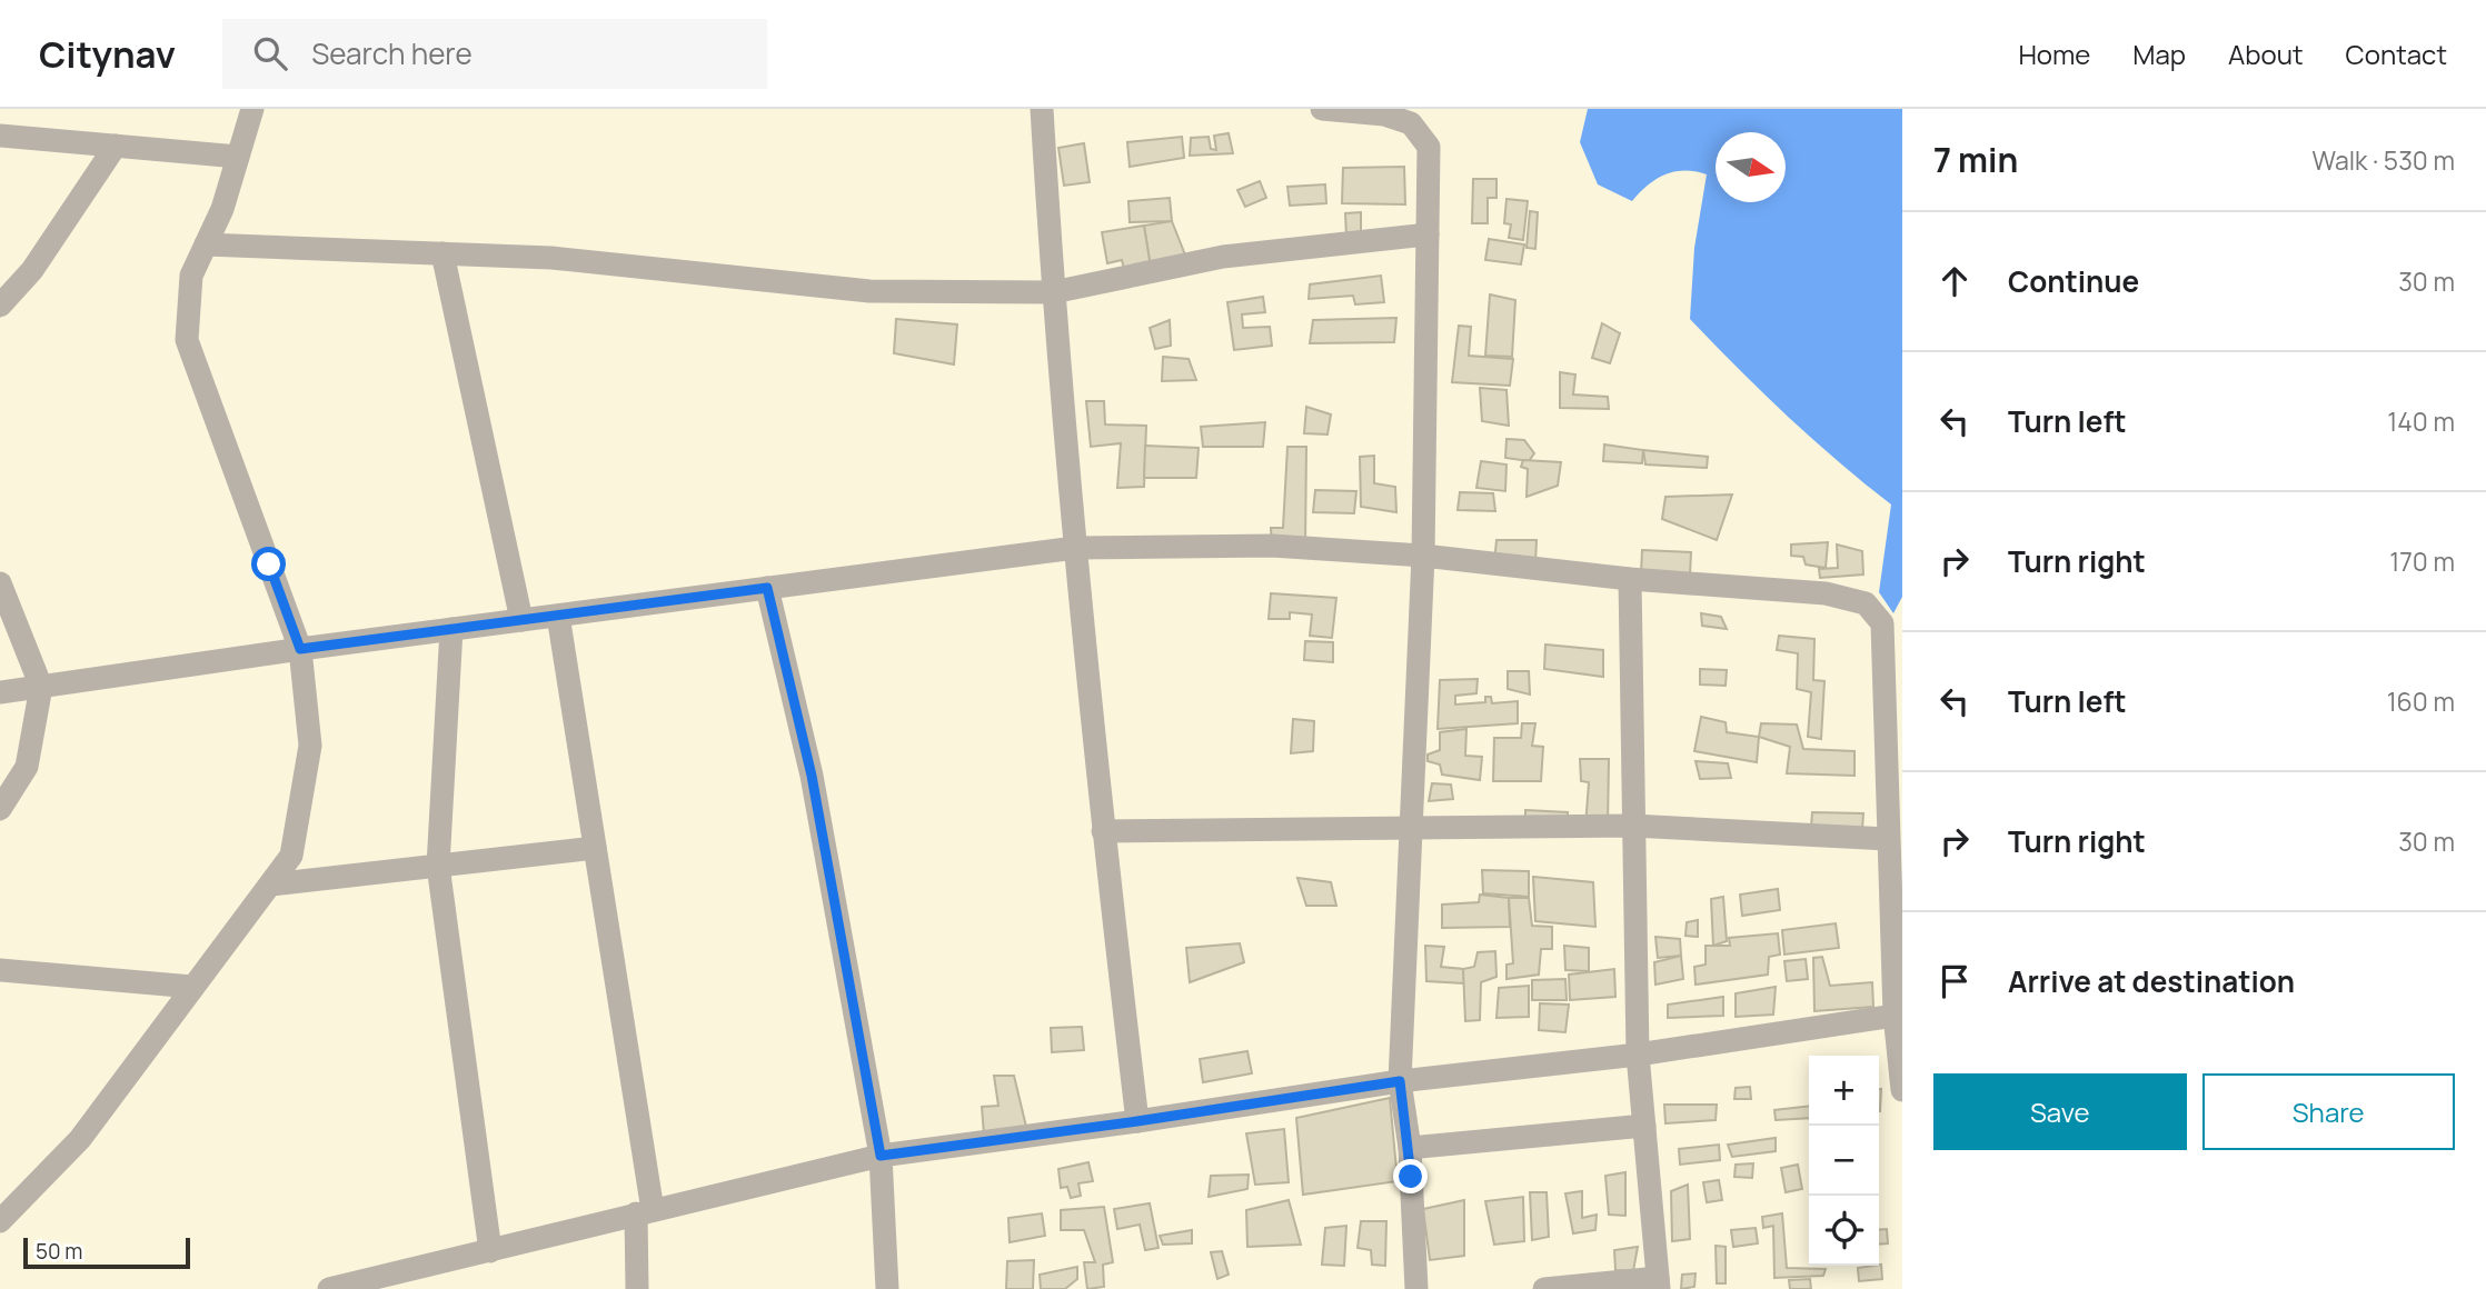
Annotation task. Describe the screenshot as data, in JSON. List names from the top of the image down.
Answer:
{
  "scale_bar": "50 m",
  "north": "right",
  "page": {
    "header": "Citynav",
    "search": "Search here",
    "nav": [
      "Home",
      "Map",
      "About",
      "Contact"
    ],
    "heading": ["7 min", "Walk · 530 m"],
    "list": [
      ["Continue", "30 m"],
      ["Turn left", "140 m"],
      ["Turn right", "170 m"],
      ["Turn left", "160 m"],
      ["Turn right", "30 m"],
      "Arrive at destination"
    ],
    "buttons": ["Save", "Share"],
    "map_buttons": ["+", "−"],
    "scale": "50 m"
  }
}
